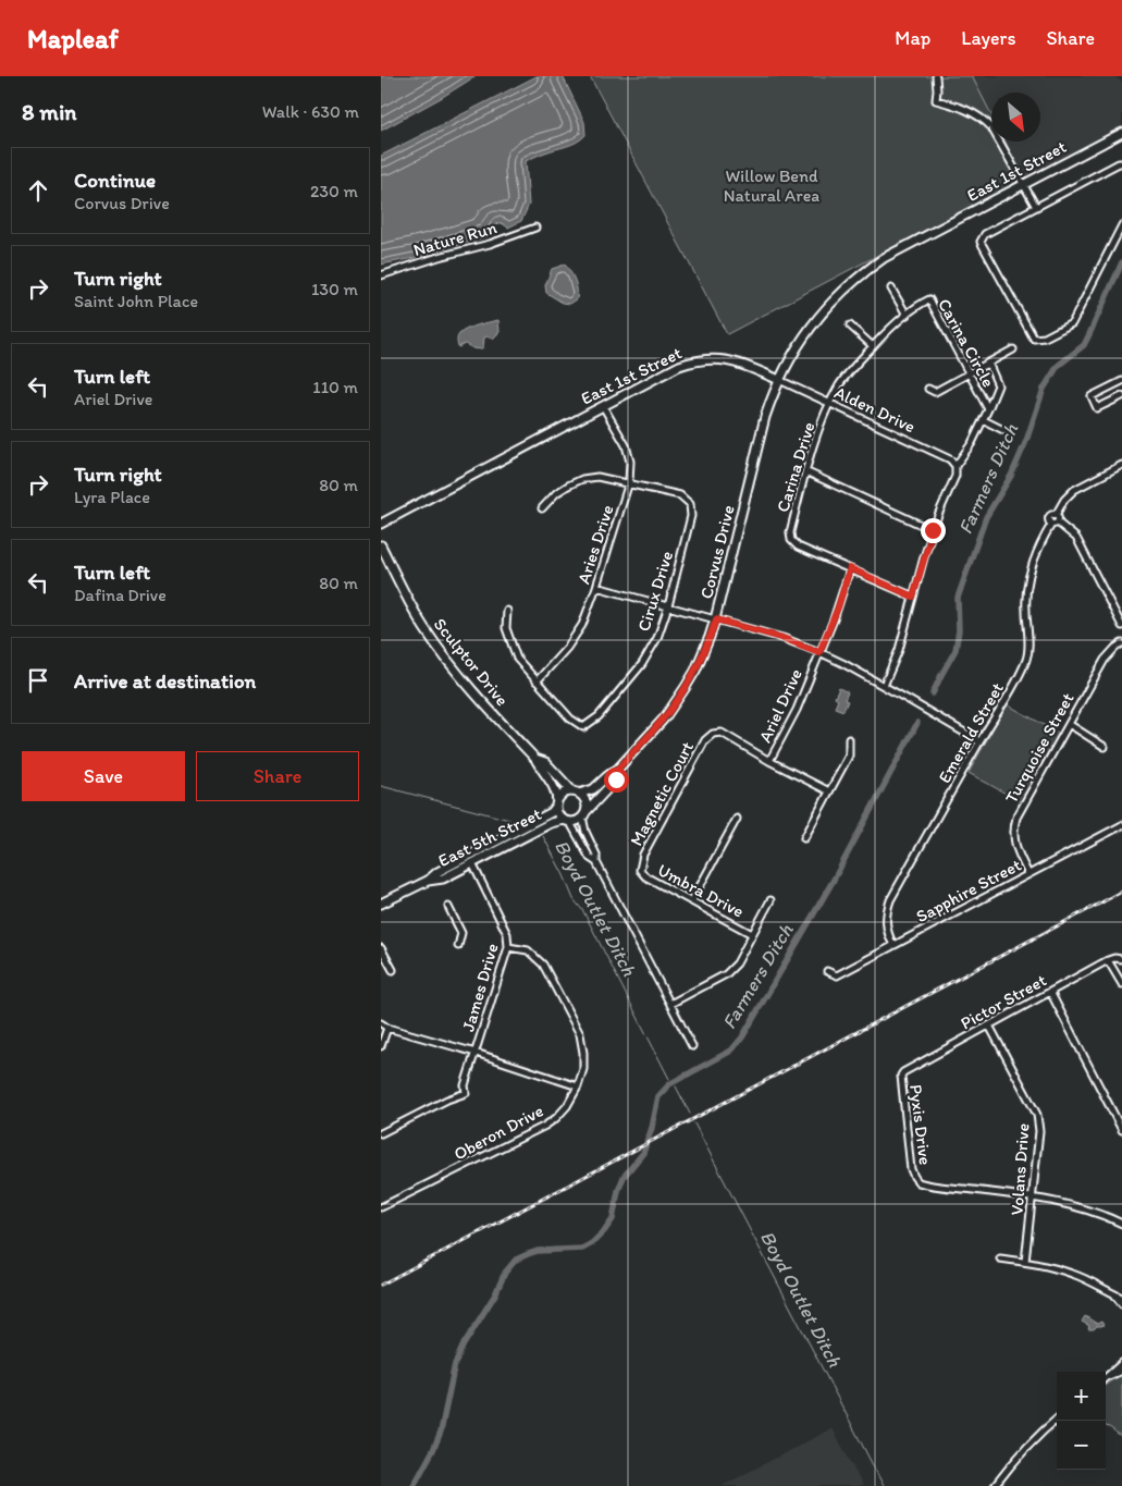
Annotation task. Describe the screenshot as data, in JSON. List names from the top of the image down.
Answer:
{
  "streets": {
    "street": [
      "East 1st Street",
      "Nature Run",
      "Carina Circle",
      "Alden Drive",
      "Carina Drive",
      "Aries Drive",
      "Corvus Drive",
      "Cirux Drive",
      "Sculptor Drive",
      "Ariel Drive",
      "Emerald Street",
      "Turquoise Street",
      "Magnetic Court",
      "East 5th Street",
      "Umbra Drive",
      "Sapphire Street",
      "James Drive",
      "Pictor Street",
      "Pyxis Drive",
      "Oberon Drive",
      "Volans Drive"
    ]
  },
  "crossings": [
    ["East 1st Street", "Alden Drive"],
    ["East 1st Street", "Aries Drive"],
    ["East 1st Street", "Corvus Drive"],
    ["Carina Circle", "Alden Drive"],
    ["Carina Circle", "Carina Drive"],
    ["Alden Drive", "Carina Drive"],
    ["Alden Drive", "Corvus Drive"],
    ["Carina Drive", "Ariel Drive"],
    ["Aries Drive", "Cirux Drive"],
    ["Corvus Drive", "Sculptor Drive"],
    ["Corvus Drive", "East 5th Street"],
    ["Sculptor Drive", "East 5th Street"],
    ["Ariel Drive", "Magnetic Court"],
    ["Emerald Street", "Sapphire Street"],
    ["Turquoise Street", "Sapphire Street"],
    ["Magnetic Court", "Umbra Drive"],
    ["East 5th Street", "James Drive"],
    ["James Drive", "Oberon Drive"],
    ["Pictor Street", "Pyxis Drive"],
    ["Pictor Street", "Volans Drive"],
    ["Pyxis Drive", "Volans Drive"]
  ],
  "water": ["Farmers Ditch", "Boyd Outlet Ditch"],
  "parks": ["Willow Bend Natural Area"],
  "north": "bottom right",
  "page": {
    "header": "Mapleaf",
    "nav": ["Map", "Layers", "Share"],
    "heading": ["8 min", "Walk · 630 m"],
    "list": [
      ["Continue", "Corvus Drive", "230 m"],
      ["Turn right", "Saint John Place", "130 m"],
      ["Turn left", "Ariel Drive", "110 m"],
      ["Turn right", "Lyra Place", "80 m"],
      ["Turn left", "Dafina Drive", "80 m"],
      "Arrive at destination"
    ],
    "buttons": ["Save", "Share"],
    "map_buttons": ["+", "−"]
  }
}
